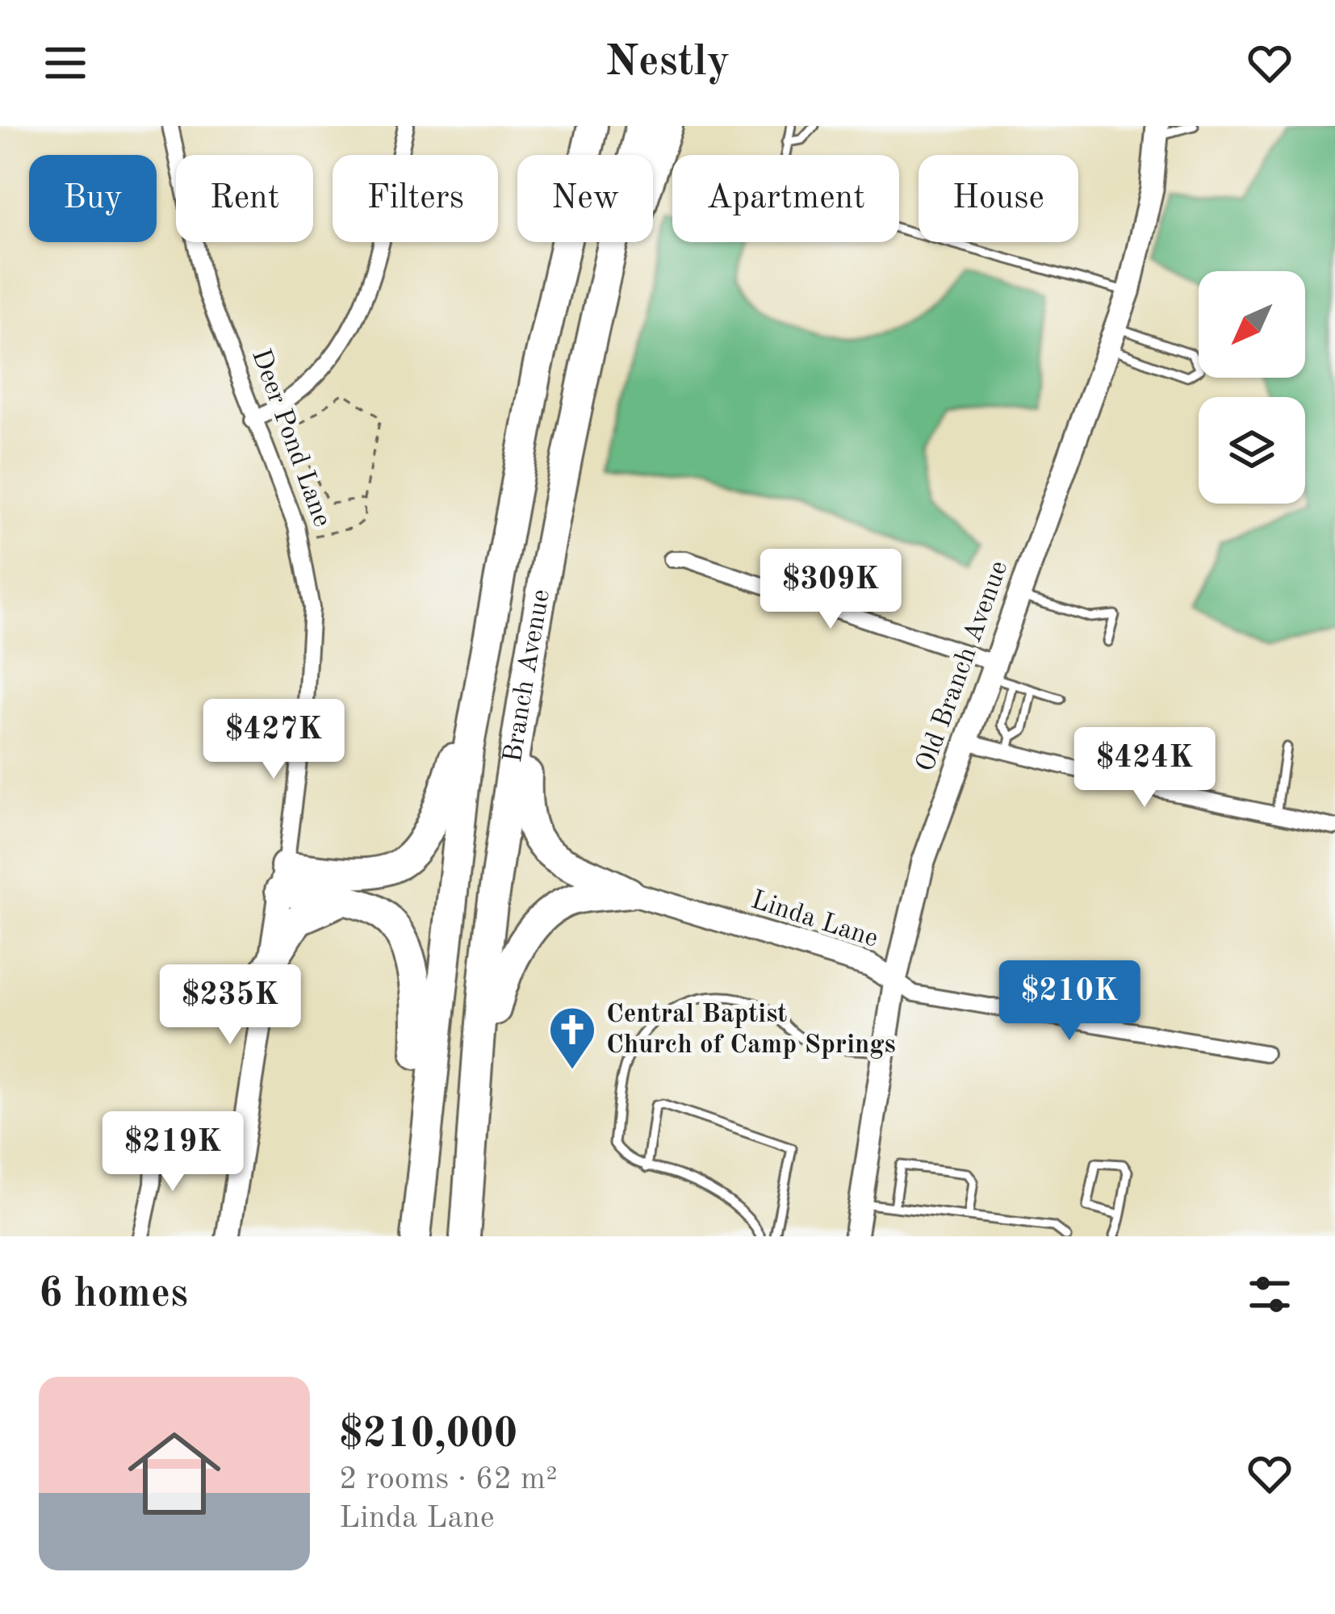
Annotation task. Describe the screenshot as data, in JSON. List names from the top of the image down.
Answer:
{
  "streets": {
    "highway": ["Branch Avenue"],
    "street": ["Deer Pond Lane", "Old Branch Avenue", "Linda Lane"]
  },
  "crossings": [
    ["Old Branch Avenue", "Linda Lane"]
  ],
  "places": {
    "church": ["Central Baptist Church of Camp Springs"]
  },
  "north": "bottom left",
  "page": {
    "header": "Nestly",
    "chip": [
      "Buy",
      "Rent",
      "Filters",
      "New",
      "Apartment",
      "House"
    ],
    "price": [
      "$309K",
      "$427K",
      "$424K",
      "$210K",
      "$235K",
      "$219K"
    ],
    "heading": "6 homes",
    "list": [
      {
        "name": "$210,000",
        "note": "2 rooms · 62 m² · Linda Lane"
      }
    ]
  }
}
